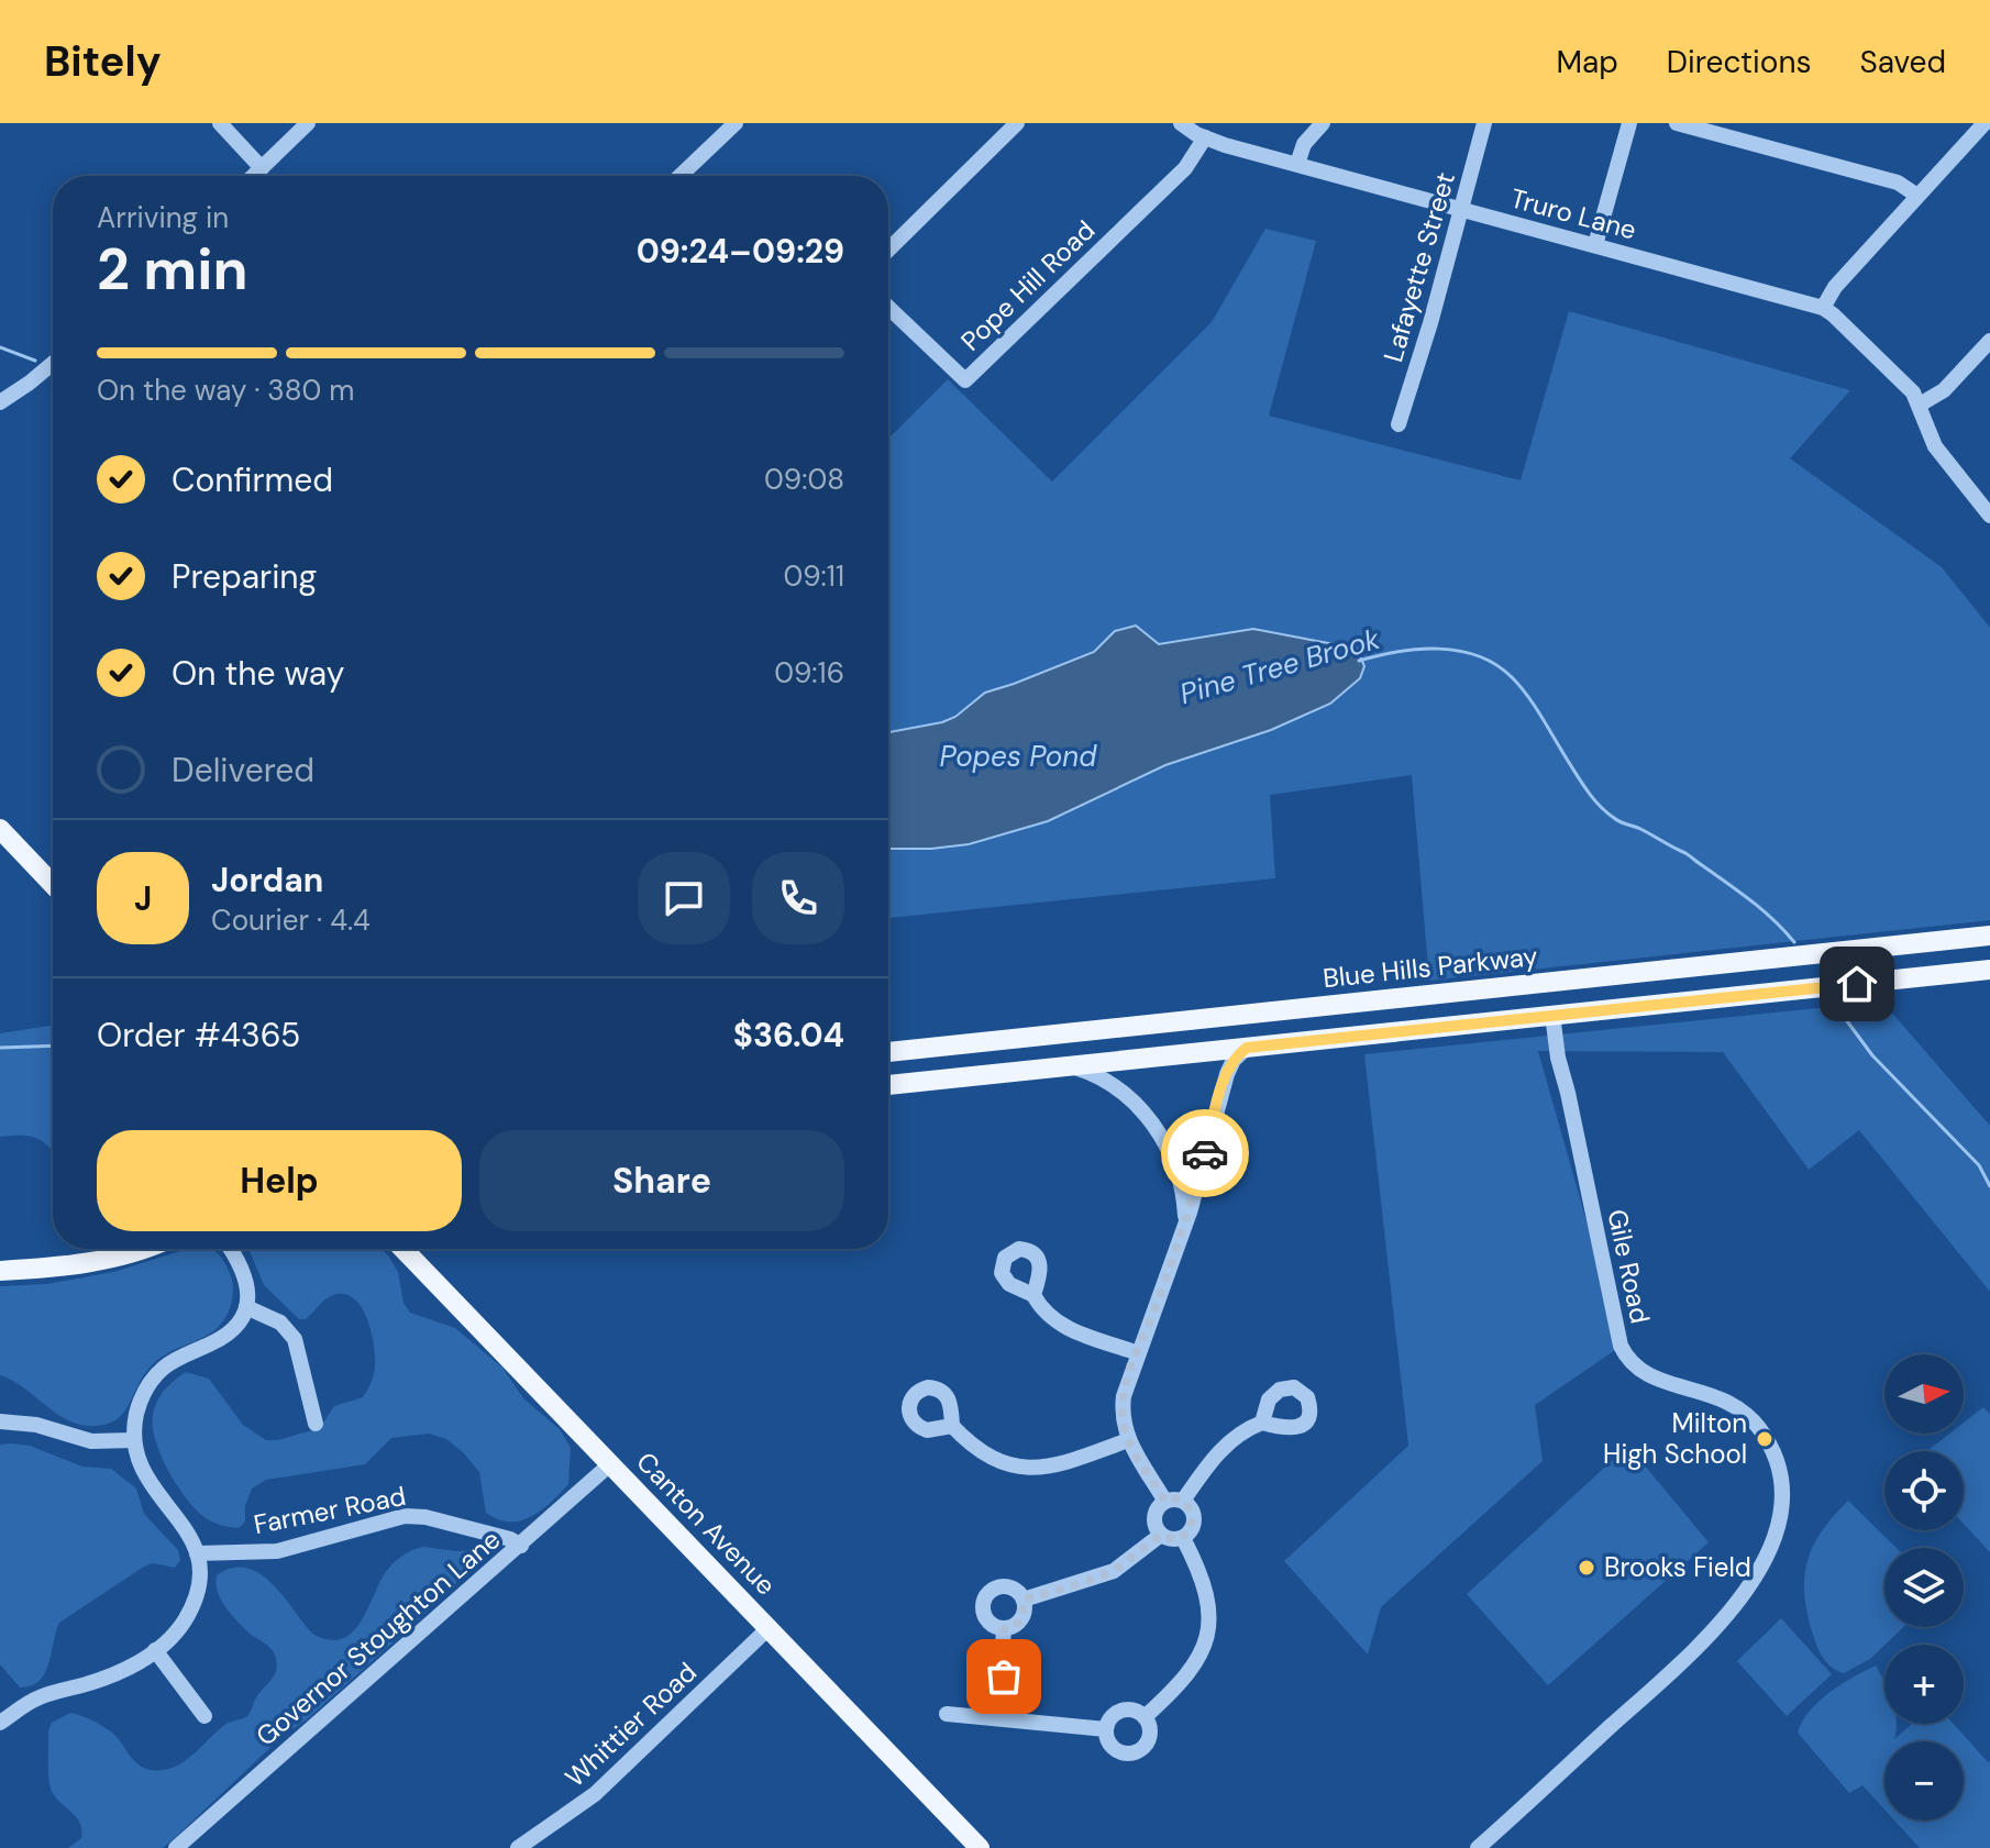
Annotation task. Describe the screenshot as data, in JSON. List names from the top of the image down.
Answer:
{
  "streets": {
    "main road": ["Blue Hills Parkway", "Canton Avenue"],
    "street": [
      "Truro Lane",
      "Lafayette Street",
      "Pope Hill Road",
      "Gile Road",
      "Farmer Road",
      "Governor Stoughton Lane",
      "Whittier Road"
    ]
  },
  "crossings": [
    ["Truro Lane", "Lafayette Street"],
    ["Truro Lane", "Pope Hill Road"],
    ["Farmer Road", "Governor Stoughton Lane"],
    ["Canton Avenue", "Governor Stoughton Lane"],
    ["Canton Avenue", "Whittier Road"]
  ],
  "water": ["Pine Tree Brook", "Popes Pond"],
  "places": ["Milton High School", "Brooks Field"],
  "north": "right",
  "page": {
    "header": "Bitely",
    "nav": ["Map", "Directions", "Saved"],
    "heading": ["2 min", "Arriving in", "09:24–09:29"],
    "panel": [
      "Jordan",
      "Courier · 4.4",
      "Order #4365",
      "$36.04"
    ],
    "bar": "On the way · 380 m",
    "list": [
      ["Confirmed", "09:08"],
      ["Preparing", "09:11"],
      ["On the way", "09:16"],
      "Delivered"
    ],
    "round": "J",
    "buttons": ["Help", "Share"],
    "map_buttons": ["+", "−"]
  }
}
